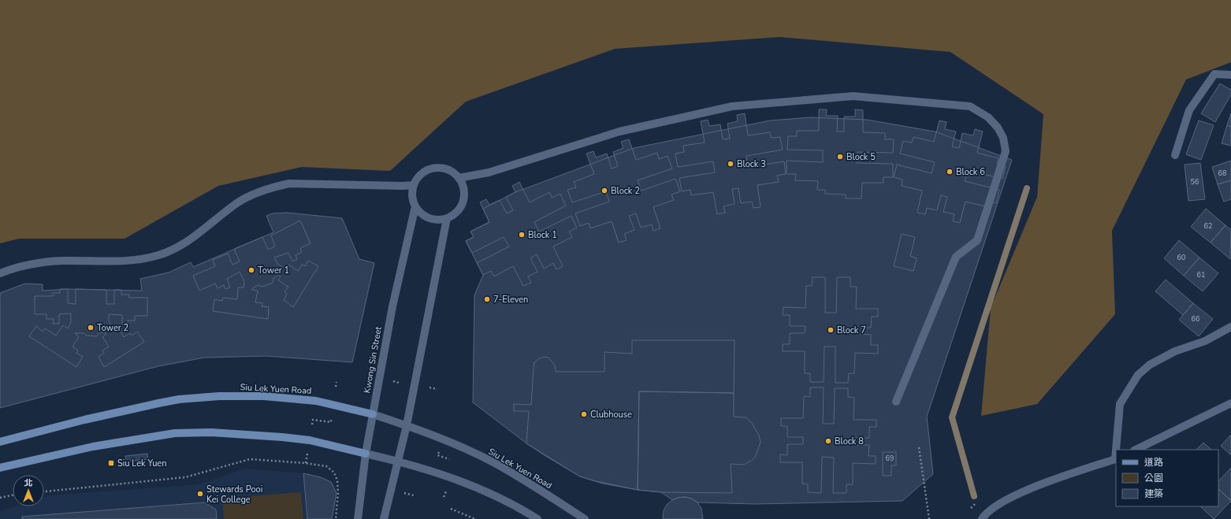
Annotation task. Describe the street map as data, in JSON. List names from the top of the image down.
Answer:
{
  "streets": {
    "main road": ["Siu Lek Yuen Road"],
    "street": ["Kwong Sin Street"]
  },
  "crossings": [
    ["Kwong Sin Street", "Siu Lek Yuen Road"]
  ],
  "places": {
    "other": [
      "Block 5",
      "Block 3",
      "Block 6",
      "Block 2",
      "Block 1",
      "Tower 1",
      "7-Eleven",
      "Tower 2",
      "Block 7",
      "Clubhouse",
      "Block 8",
      "Stewards Pooi Kei College"
    ],
    "transit": ["Siu Lek Yuen"]
  },
  "house_numbers": [
    "68",
    "56",
    "62",
    "60",
    "61",
    "66",
    "69"
  ],
  "legend": ["道路", "公園", "建築"],
  "north": "top"
}
